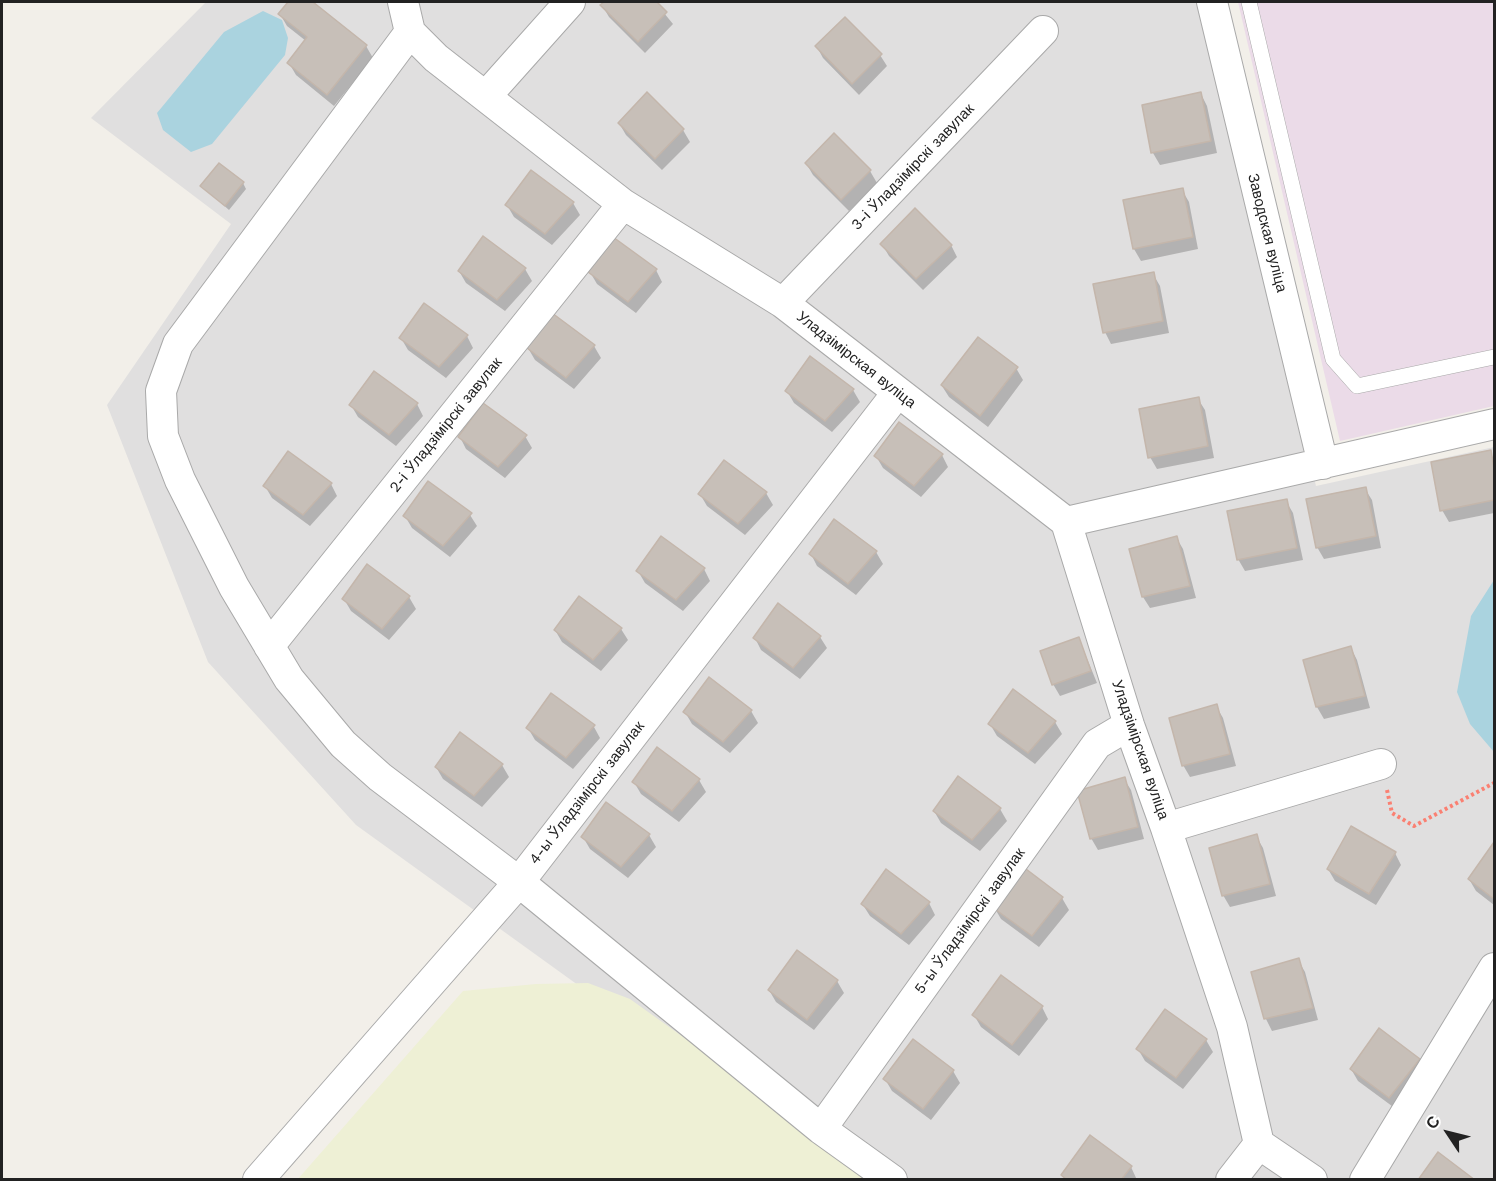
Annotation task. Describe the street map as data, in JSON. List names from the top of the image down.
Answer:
{
  "streets": {
    "street": [
      "3-і Ўладзімірскі завулак",
      "Заводская вуліца",
      "Уладзімірская вуліца",
      "2-і Ўладзімірскі завулак",
      "4-ы Ўладзімірскі завулак",
      "5-ы Ўладзімірскі завулак"
    ]
  },
  "crossings": [
    ["3-і Ўладзімірскі завулак", "Уладзімірская вуліца"],
    ["Уладзімірская вуліца", "2-і Ўладзімірскі завулак"],
    ["Уладзімірская вуліца", "4-ы Ўладзімірскі завулак"],
    ["Уладзімірская вуліца", "5-ы Ўладзімірскі завулак"]
  ],
  "north": "top left"
}
